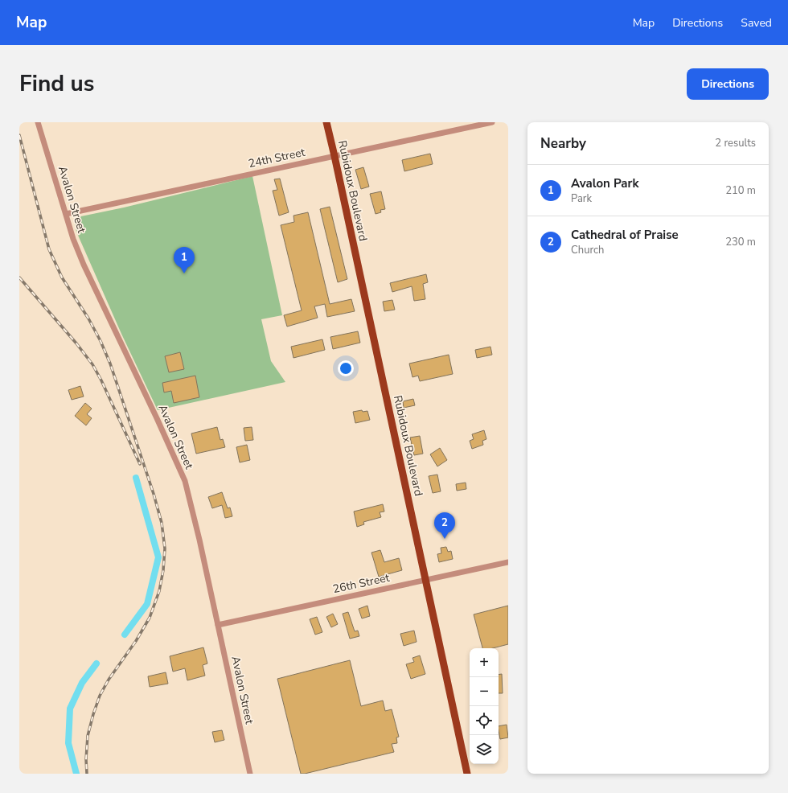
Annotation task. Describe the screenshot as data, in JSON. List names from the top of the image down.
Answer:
{
  "streets": {
    "main road": ["Rubidoux Boulevard"],
    "street": ["24th Street", "Avalon Street", "26th Street"]
  },
  "crossings": [
    ["24th Street", "Rubidoux Boulevard"],
    ["24th Street", "Avalon Street"],
    ["Rubidoux Boulevard", "26th Street"],
    ["Avalon Street", "26th Street"]
  ],
  "page": {
    "header": "Map",
    "nav": ["Map", "Directions", "Saved"],
    "title": "Find us",
    "buttons": "Directions",
    "heading": ["Nearby", "2 results"],
    "list": [
      {
        "mark": "1",
        "name": "Avalon Park",
        "note": "Park",
        "value": "210 m"
      },
      {
        "mark": "2",
        "name": "Cathedral of Praise",
        "note": "Church",
        "value": "230 m"
      }
    ],
    "pins": ["1", "2"],
    "map_buttons": ["+", "−"]
  }
}
